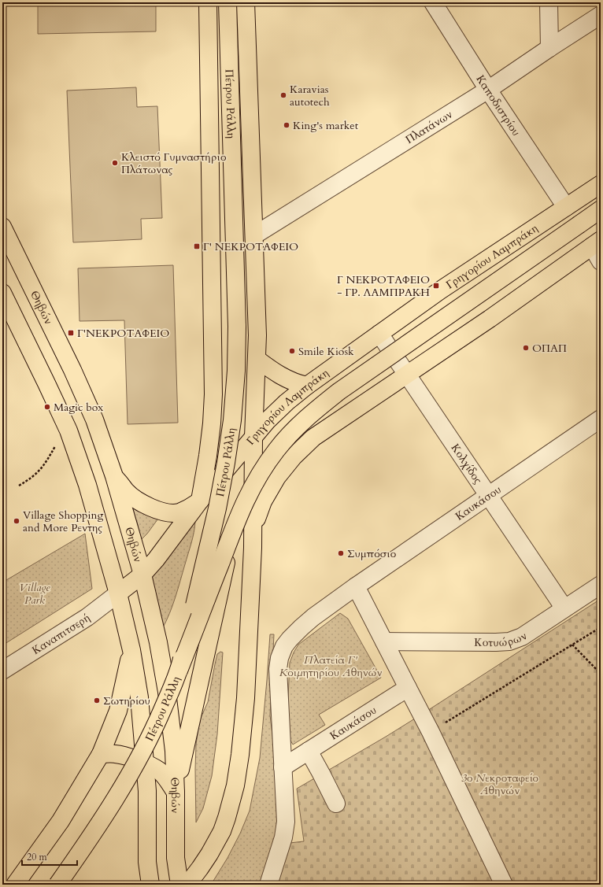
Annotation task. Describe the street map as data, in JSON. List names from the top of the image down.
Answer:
{
  "streets": {
    "main road": ["Πέτρου Ράλλη", "Γρηγορίου Λαμπράκη", "Θηβών"],
    "street": [
      "Καποδιστρίου",
      "Πλατάνων",
      "Κολχίδος",
      "Καυκάσου",
      "Καναπιτσερή",
      "Κοτυώρων"
    ]
  },
  "crossings": [
    ["Πέτρου Ράλλη", "Πλατάνων"],
    ["Πέτρου Ράλλη", "Γρηγορίου Λαμπράκη"],
    ["Καποδιστρίου", "Πλατάνων"],
    ["Καποδιστρίου", "Γρηγορίου Λαμπράκη"],
    ["Γρηγορίου Λαμπράκη", "Θηβών"],
    ["Γρηγορίου Λαμπράκη", "Κολχίδος"],
    ["Γρηγορίου Λαμπράκη", "Καναπιτσερή"],
    ["Κολχίδος", "Καυκάσου"],
    ["Κολχίδος", "Κοτυώρων"]
  ],
  "parks": ["Village Park", "Πλατεία Γ' Κοιμητηρίου Αθηνών", "3ο Νεκροταφείο Αθηνών"],
  "places": {
    "other": [
      "Karavias autotech",
      "King's market",
      "Κλειστό Γυμναστήριο Πλάτωνας",
      "ΟΠΑΠ",
      "Smile Kiosk",
      "Magic box",
      "Village Shopping and More Ρεντης",
      "Συμπόσιο",
      "Σωτηρίου"
    ],
    "transit": ["Γ' ΝΕΚΡΟΤΑΦΕΙΟ", "Γ ΝΕΚΡΟΤΑΦΕΙΟ - ΓΡ. ΛΑΜΠΡΑΚΗ", "Γ'ΝΕΚΡΟΤΑΦΕΙΟ"]
  },
  "scale_bar": "20 m"
}
